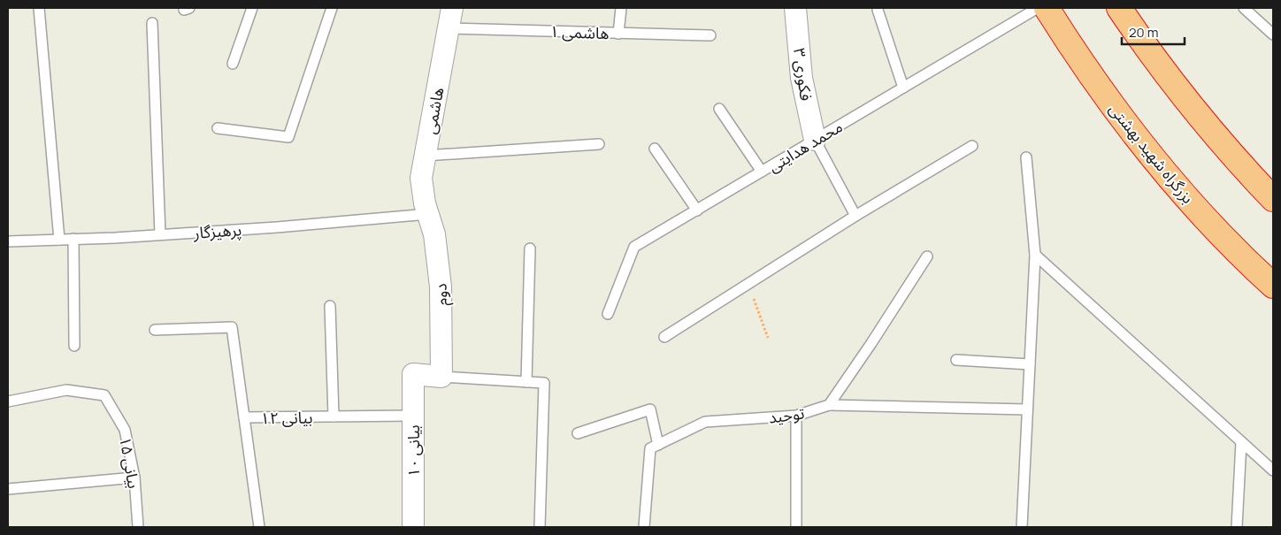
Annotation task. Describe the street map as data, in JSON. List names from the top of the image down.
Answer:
{
  "streets": {
    "highway": ["بزرگراه شهید بهشتی"],
    "street": [
      "فکوری ۳",
      "هاشمی",
      "دوم",
      "بیانی ۱۰"
    ],
    "lane": [
      "هاشمی ۱",
      "محمد هدایتی",
      "پرهیزگار",
      "توحید",
      "بیانی ۱۲",
      "بیانی ۱۵"
    ]
  },
  "crossings": [
    ["هاشمی ۱", "هاشمی"],
    ["فکوری ۳", "محمد هدایتی"],
    ["هاشمی", "پرهیزگار"],
    ["هاشمی", "دوم"],
    ["پرهیزگار", "دوم"],
    ["دوم", "بیانی ۱۰"],
    ["بیانی ۱۲", "بیانی ۱۰"]
  ],
  "scale_bar": "20 m"
}
